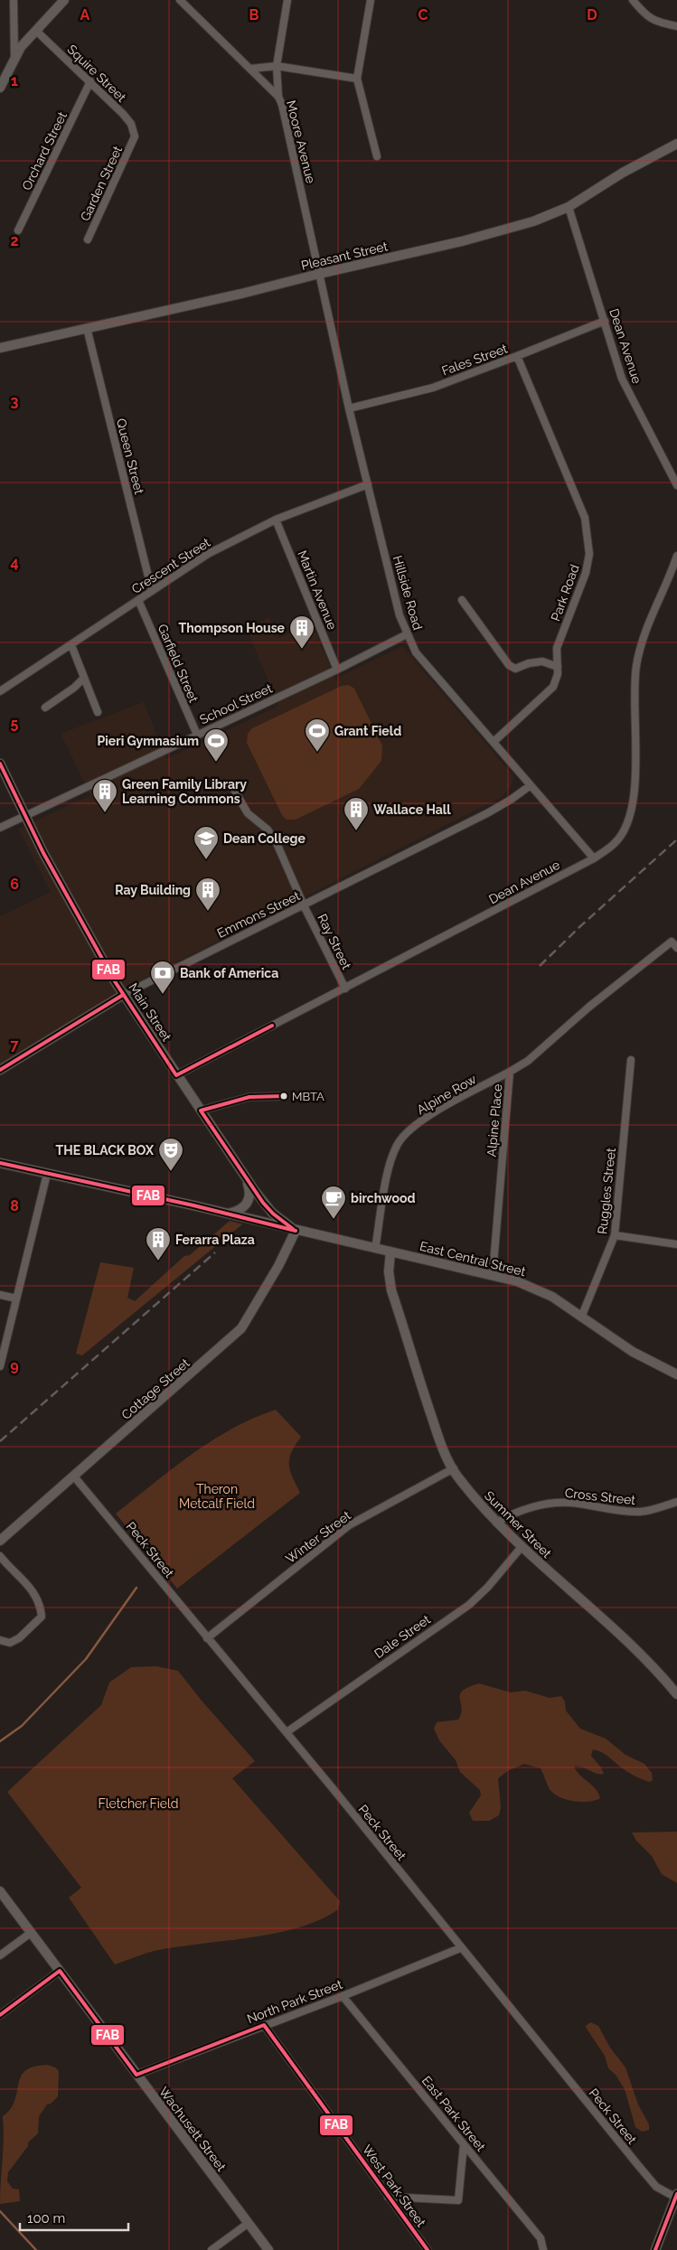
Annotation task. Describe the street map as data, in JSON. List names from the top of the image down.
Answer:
{
  "streets": {
    "main road": [
      "Pleasant Street",
      "Emmons Street",
      "Main Street",
      "East Central Street",
      "Cottage Street",
      "Summer Street",
      "Wachusett Street"
    ],
    "street": [
      "Squire Street",
      "Moore Avenue",
      "Orchard Street",
      "Garden Street",
      "Dean Avenue",
      "Fales Street",
      "Queen Street",
      "Crescent Street",
      "Martin Avenue",
      "Hillside Road",
      "Park Road",
      "Garfield Street",
      "School Street",
      "Ray Street",
      "Alpine Row",
      "Alpine Place",
      "Ruggles Street",
      "Cross Street",
      "Winter Street",
      "Peck Street",
      "Dale Street",
      "North Park Street",
      "East Park Street",
      "West Park Street"
    ]
  },
  "crossings": [
    ["Squire Street", "Orchard Street"],
    ["Squire Street", "Garden Street"],
    ["Moore Avenue", "Pleasant Street"],
    ["Moore Avenue", "Hillside Road"],
    ["Pleasant Street", "Dean Avenue"],
    ["Pleasant Street", "Queen Street"],
    ["Pleasant Street", "Hillside Road"],
    ["Dean Avenue", "Fales Street"],
    ["Dean Avenue", "Hillside Road"],
    ["Dean Avenue", "Ray Street"],
    ["Dean Avenue", "Main Street"],
    ["Fales Street", "Hillside Road"],
    ["Fales Street", "Park Road"],
    ["Queen Street", "Crescent Street"],
    ["Crescent Street", "Martin Avenue"],
    ["Crescent Street", "Hillside Road"],
    ["Crescent Street", "Garfield Street"],
    ["Martin Avenue", "School Street"],
    ["Hillside Road", "Park Road"],
    ["Hillside Road", "School Street"],
    ["Hillside Road", "Emmons Street"],
    ["Garfield Street", "School Street"],
    ["School Street", "Main Street"],
    ["Emmons Street", "Ray Street"],
    ["Emmons Street", "Main Street"],
    ["Main Street", "East Central Street"],
    ["Main Street", "Cottage Street"],
    ["Alpine Row", "Alpine Place"],
    ["Alpine Row", "East Central Street"],
    ["Alpine Place", "East Central Street"],
    ["Ruggles Street", "East Central Street"],
    ["East Central Street", "Cottage Street"],
    ["East Central Street", "Summer Street"],
    ["Cottage Street", "Peck Street"],
    ["Cross Street", "Summer Street"],
    ["Summer Street", "Winter Street"],
    ["Summer Street", "Dale Street"],
    ["Winter Street", "Peck Street"],
    ["Peck Street", "Dale Street"],
    ["Peck Street", "North Park Street"],
    ["North Park Street", "East Park Street"],
    ["North Park Street", "Wachusett Street"],
    ["North Park Street", "West Park Street"]
  ],
  "parks": ["Theron Metcalf Field", "Fletcher Field"],
  "places": {
    "building": [
      "Thompson House",
      "Green Family Library Learning Commons",
      "Wallace Hall",
      "Ray Building",
      "Ferarra Plaza"
    ],
    "sports": ["Grant Field", "Pieri Gymnasium"],
    "school or university": ["Dean College"],
    "bank": ["Bank of America"],
    "other": ["MBTA"],
    "theatre": ["THE BLACK BOX"],
    "cafe": ["birchwood"]
  },
  "lines": ["transit line FAB"],
  "scale_bar": "100 m",
  "grid": {
    "columns": [
      "A",
      "B",
      "C",
      "D"
    ],
    "rows": [
      "1",
      "2",
      "3",
      "4",
      "5",
      "6",
      "7",
      "8",
      "9"
    ]
  }
}
